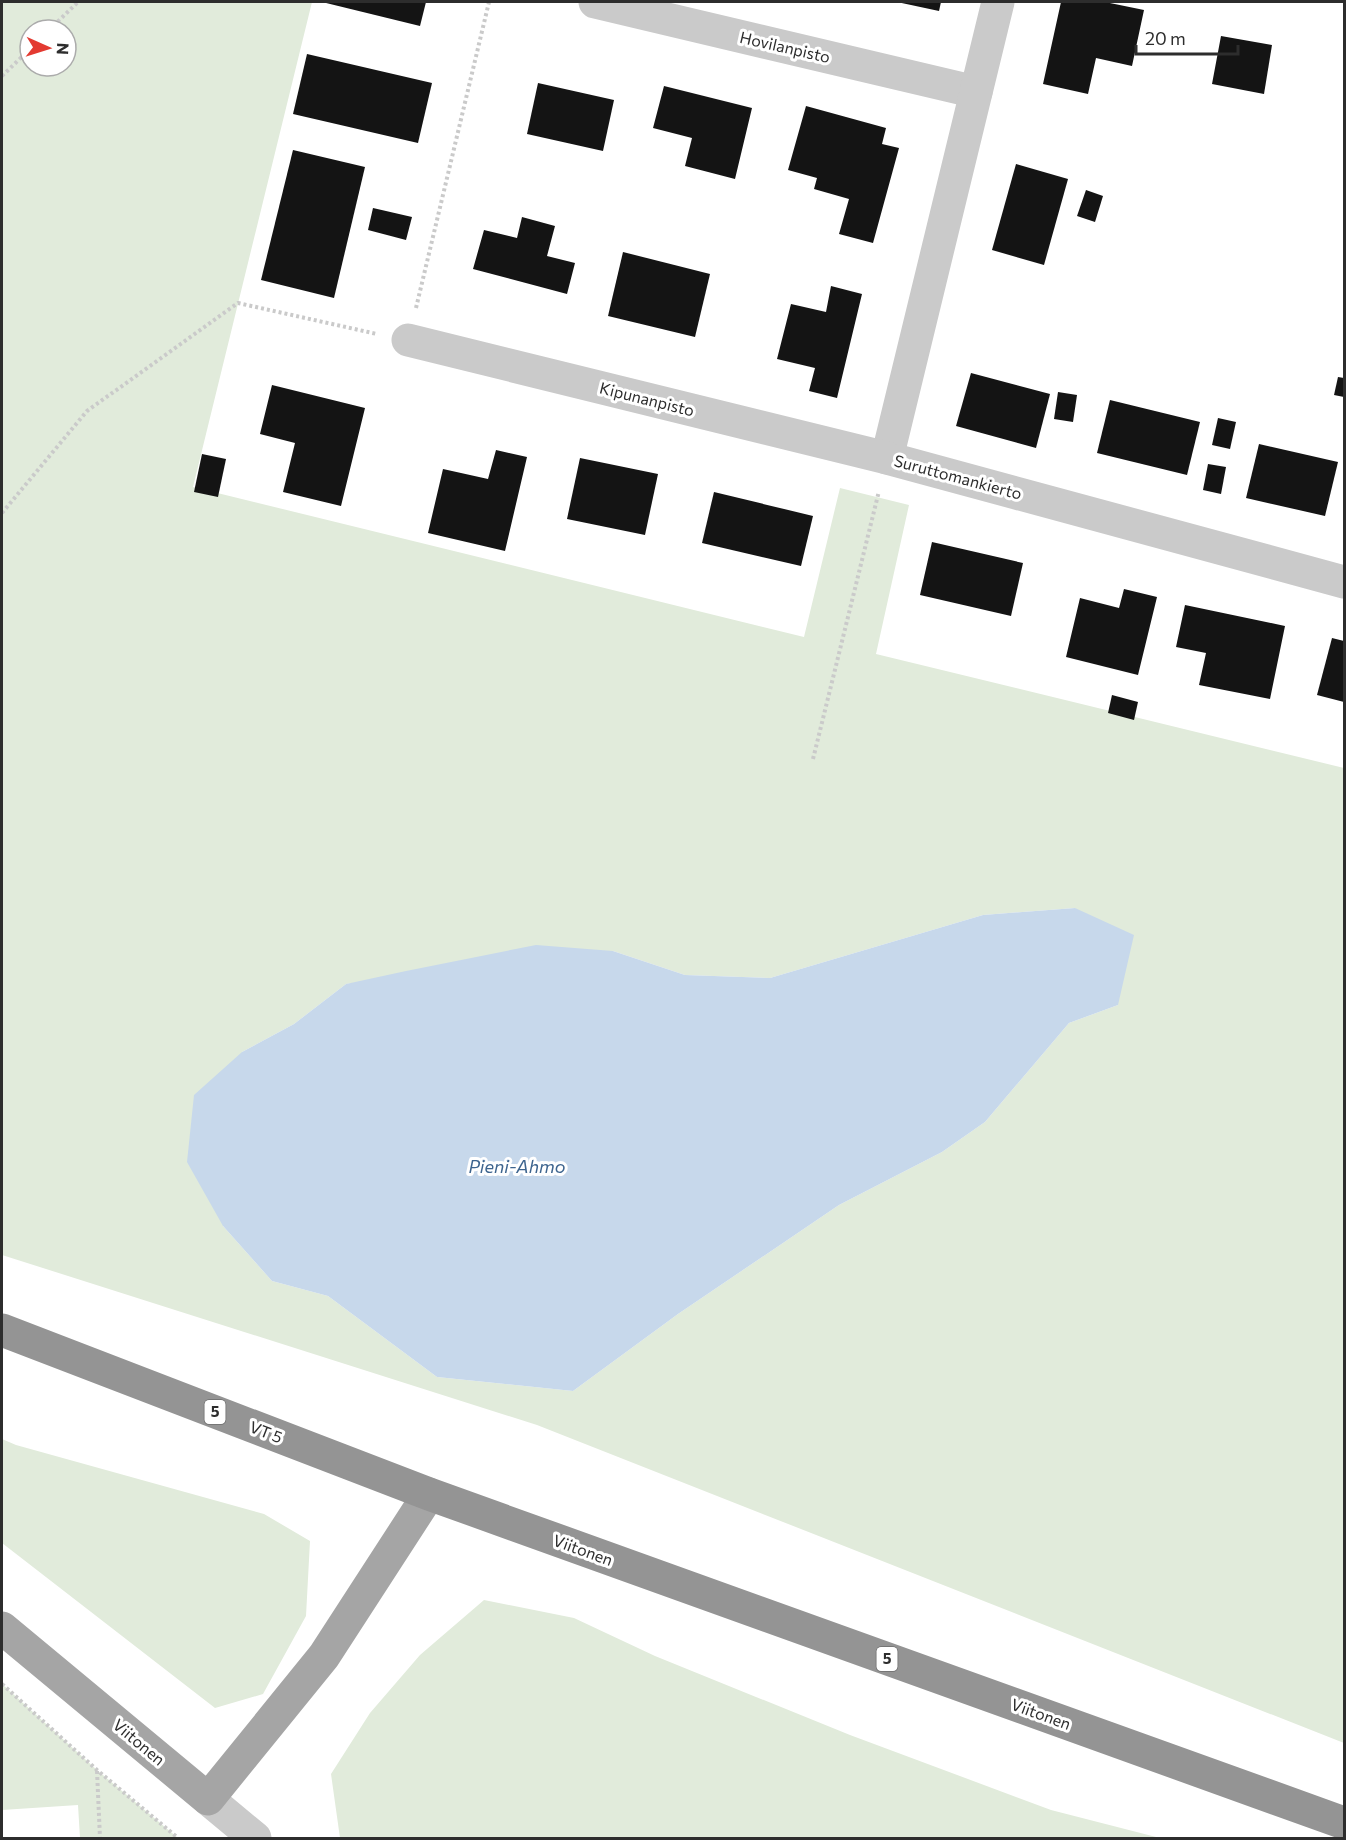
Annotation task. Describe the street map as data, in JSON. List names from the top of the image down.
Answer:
{
  "streets": {
    "highway": ["5", "VT 5", "Viitonen"],
    "street": ["Hovilanpisto", "Kipunanpisto", "Suruttomankierto"]
  },
  "crossings": [
    ["Hovilanpisto", "Suruttomankierto"],
    ["Kipunanpisto", "Suruttomankierto"],
    ["VT 5", "Viitonen"]
  ],
  "water": ["Pieni-Ahmo"],
  "scale_bar": "20 m",
  "north": "right"
}
